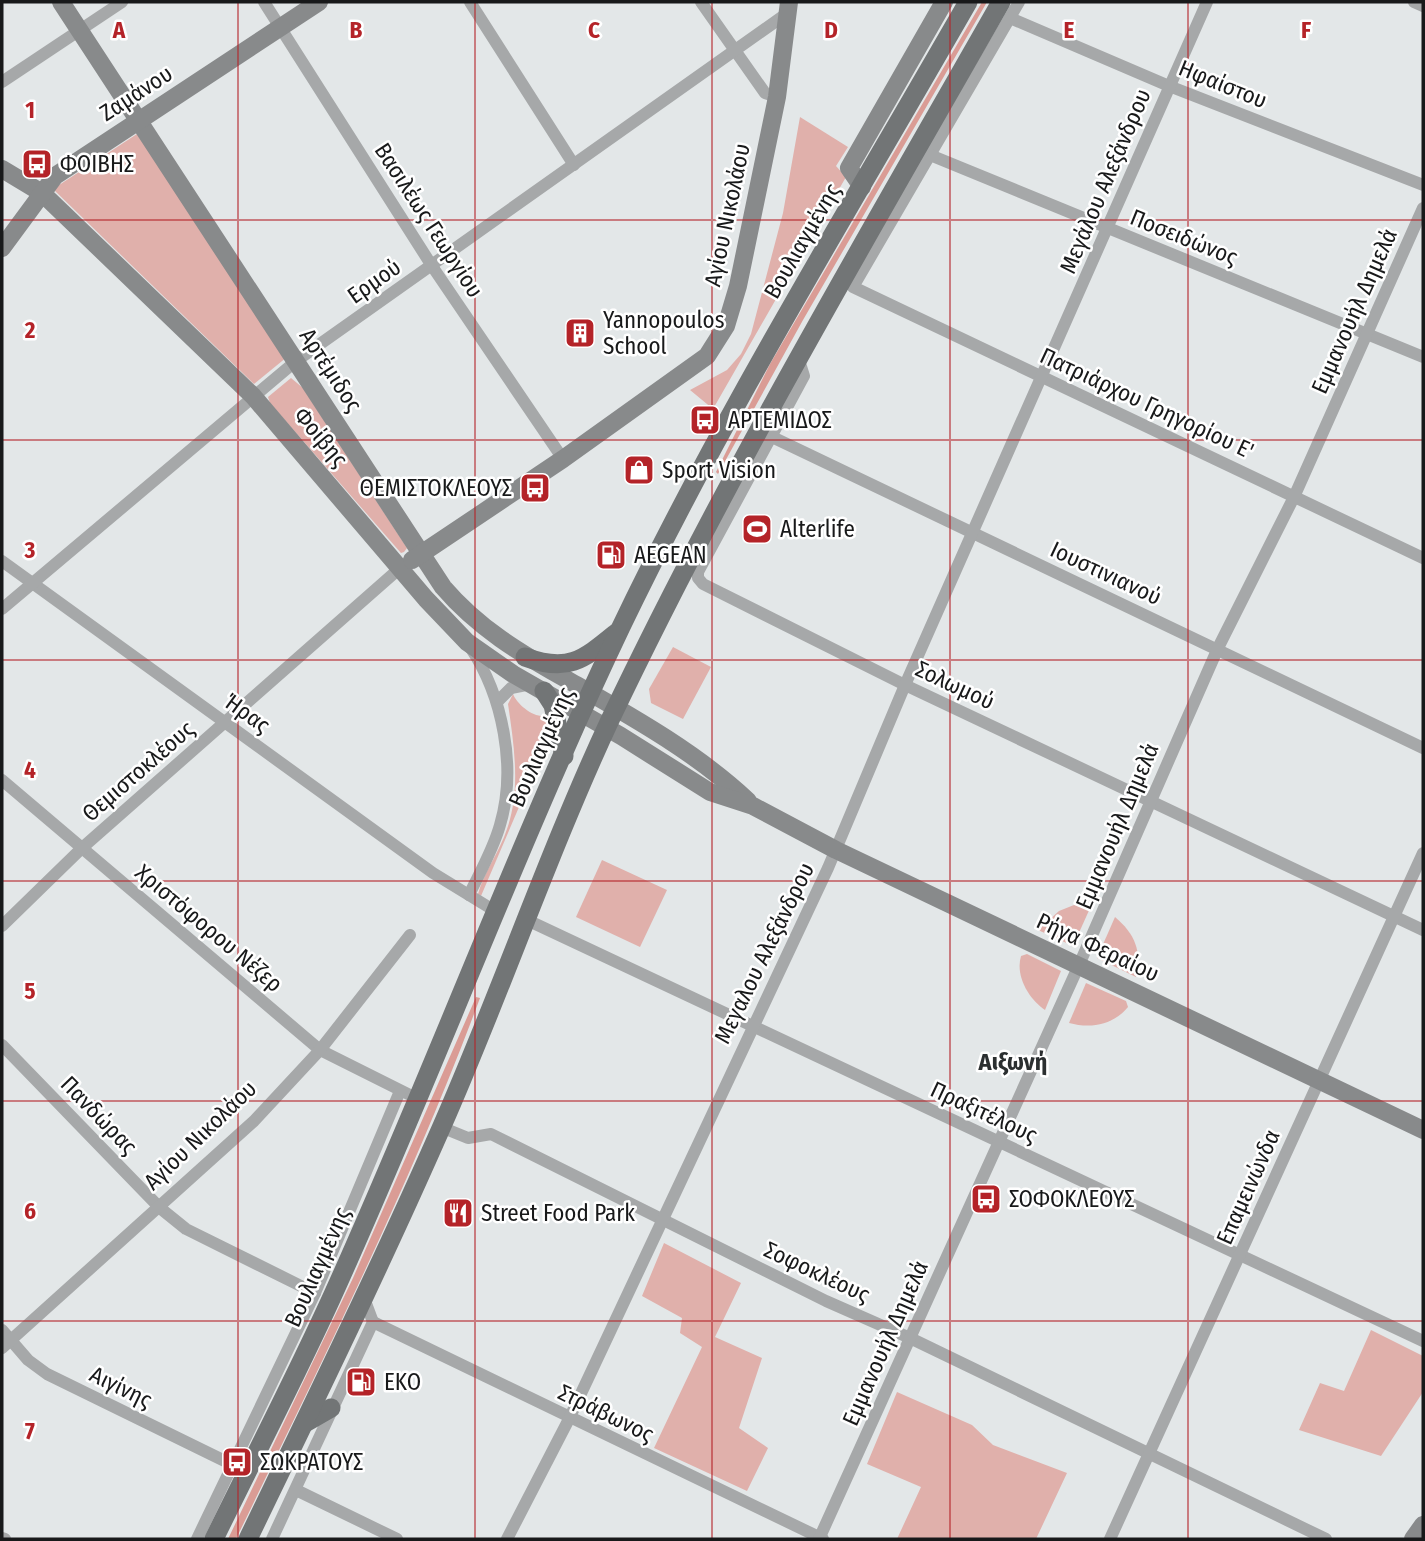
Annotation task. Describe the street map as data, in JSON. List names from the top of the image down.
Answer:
{
  "streets": {
    "main road": ["Βουλιαγμένης"],
    "street": [
      "Ηφαίστου",
      "Ζαμάνου",
      "Μεγάλου Αλεξάνδρου",
      "Αγίου Νικολάου",
      "Βασιλέως Γεωργίου",
      "Ποσειδώνος",
      "Ερμού",
      "Εμμανουήλ Δημελά",
      "Αρτέμιδος",
      "Πατριάρχου Γρηγορίου E'",
      "Φοίβης",
      "Ιουστινιανού",
      "Σολωμού",
      "Ήρας",
      "Θεμιστοκλέους",
      "Χριστόφορου Νέζερ",
      "Ρήγα Φεραίου",
      "Μεγαλου Αλεξάνδρου",
      "Πραξιτέλους",
      "Πανδώρας",
      "Επαμεινώνδα",
      "Σοφοκλέους",
      "Αιγίνης",
      "Στράβωνος"
    ]
  },
  "crossings": [
    ["Ηφαίστου", "Μεγάλου Αλεξάνδρου"],
    ["Ζαμάνου", "Βασιλέως Γεωργίου"],
    ["Ζαμάνου", "Αρτέμιδος"],
    ["Ζαμάνου", "Φοίβης"],
    ["Μεγάλου Αλεξάνδρου", "Ποσειδώνος"],
    ["Μεγάλου Αλεξάνδρου", "Πατριάρχου Γρηγορίου E'"],
    ["Μεγάλου Αλεξάνδρου", "Μεγαλου Αλεξάνδρου"],
    ["Αγίου Νικολάου", "Βασιλέως Γεωργίου"],
    ["Αγίου Νικολάου", "Ερμού"],
    ["Αγίου Νικολάου", "Αρτέμιδος"],
    ["Αγίου Νικολάου", "Φοίβης"],
    ["Αγίου Νικολάου", "Θεμιστοκλέους"],
    ["Αγίου Νικολάου", "Χριστόφορου Νέζερ"],
    ["Αγίου Νικολάου", "Πανδώρας"],
    ["Αγίου Νικολάου", "Αιγίνης"],
    ["Βασιλέως Γεωργίου", "Ερμού"],
    ["Ποσειδώνος", "Εμμανουήλ Δημελά"],
    ["Ποσειδώνος", "Πατριάρχου Γρηγορίου E'"],
    ["Βουλιαγμένης", "Αρτέμιδος"],
    ["Βουλιαγμένης", "Φοίβης"],
    ["Βουλιαγμένης", "Ήρας"],
    ["Βουλιαγμένης", "Χριστόφορου Νέζερ"],
    ["Ερμού", "Αρτέμιδος"],
    ["Ερμού", "Φοίβης"],
    ["Ερμού", "Ήρας"],
    ["Εμμανουήλ Δημελά", "Πατριάρχου Γρηγορίου E'"],
    ["Εμμανουήλ Δημελά", "Ιουστινιανού"],
    ["Εμμανουήλ Δημελά", "Σολωμού"],
    ["Εμμανουήλ Δημελά", "Ρήγα Φεραίου"],
    ["Εμμανουήλ Δημελά", "Πραξιτέλους"],
    ["Εμμανουήλ Δημελά", "Σοφοκλέους"],
    ["Εμμανουήλ Δημελά", "Στράβωνος"],
    ["Αρτέμιδος", "Ρήγα Φεραίου"],
    ["Πατριάρχου Γρηγορίου E'", "Μεγαλου Αλεξάνδρου"],
    ["Φοίβης", "Θεμιστοκλέους"],
    ["Φοίβης", "Ρήγα Φεραίου"],
    ["Ιουστινιανού", "Σολωμού"],
    ["Ιουστινιανού", "Μεγαλου Αλεξάνδρου"],
    ["Σολωμού", "Μεγαλου Αλεξάνδρου"],
    ["Σολωμού", "Επαμεινώνδα"],
    ["Ήρας", "Θεμιστοκλέους"],
    ["Θεμιστοκλέους", "Χριστόφορου Νέζερ"],
    ["Ρήγα Φεραίου", "Μεγαλου Αλεξάνδρου"],
    ["Ρήγα Φεραίου", "Επαμεινώνδα"],
    ["Μεγαλου Αλεξάνδρου", "Πραξιτέλους"],
    ["Μεγαλου Αλεξάνδρου", "Σοφοκλέους"],
    ["Μεγαλου Αλεξάνδρου", "Στράβωνος"],
    ["Πραξιτέλους", "Επαμεινώνδα"],
    ["Επαμεινώνδα", "Σοφοκλέους"]
  ],
  "districts": ["Αιξωνή"],
  "places": {
    "bus stop": [
      "ΦΟΙΒΗΣ",
      "ΑΡΤΕΜΙΔΟΣ",
      "ΘΕΜΙΣΤΟΚΛΕΟΥΣ",
      "ΣΟΦΟΚΛΕΟΥΣ",
      "ΣΩΚΡΑΤΟΥΣ"
    ],
    "building": ["Yannopoulos School"],
    "shop": ["Sport Vision"],
    "sports": ["Alterlife"],
    "fuel station": ["AEGEAN", "EKO"],
    "restaurant": ["Street Food Park"]
  },
  "grid": {
    "columns": [
      "A",
      "B",
      "C",
      "D",
      "E",
      "F"
    ],
    "rows": [
      "1",
      "2",
      "3",
      "4",
      "5",
      "6",
      "7"
    ]
  }
}
